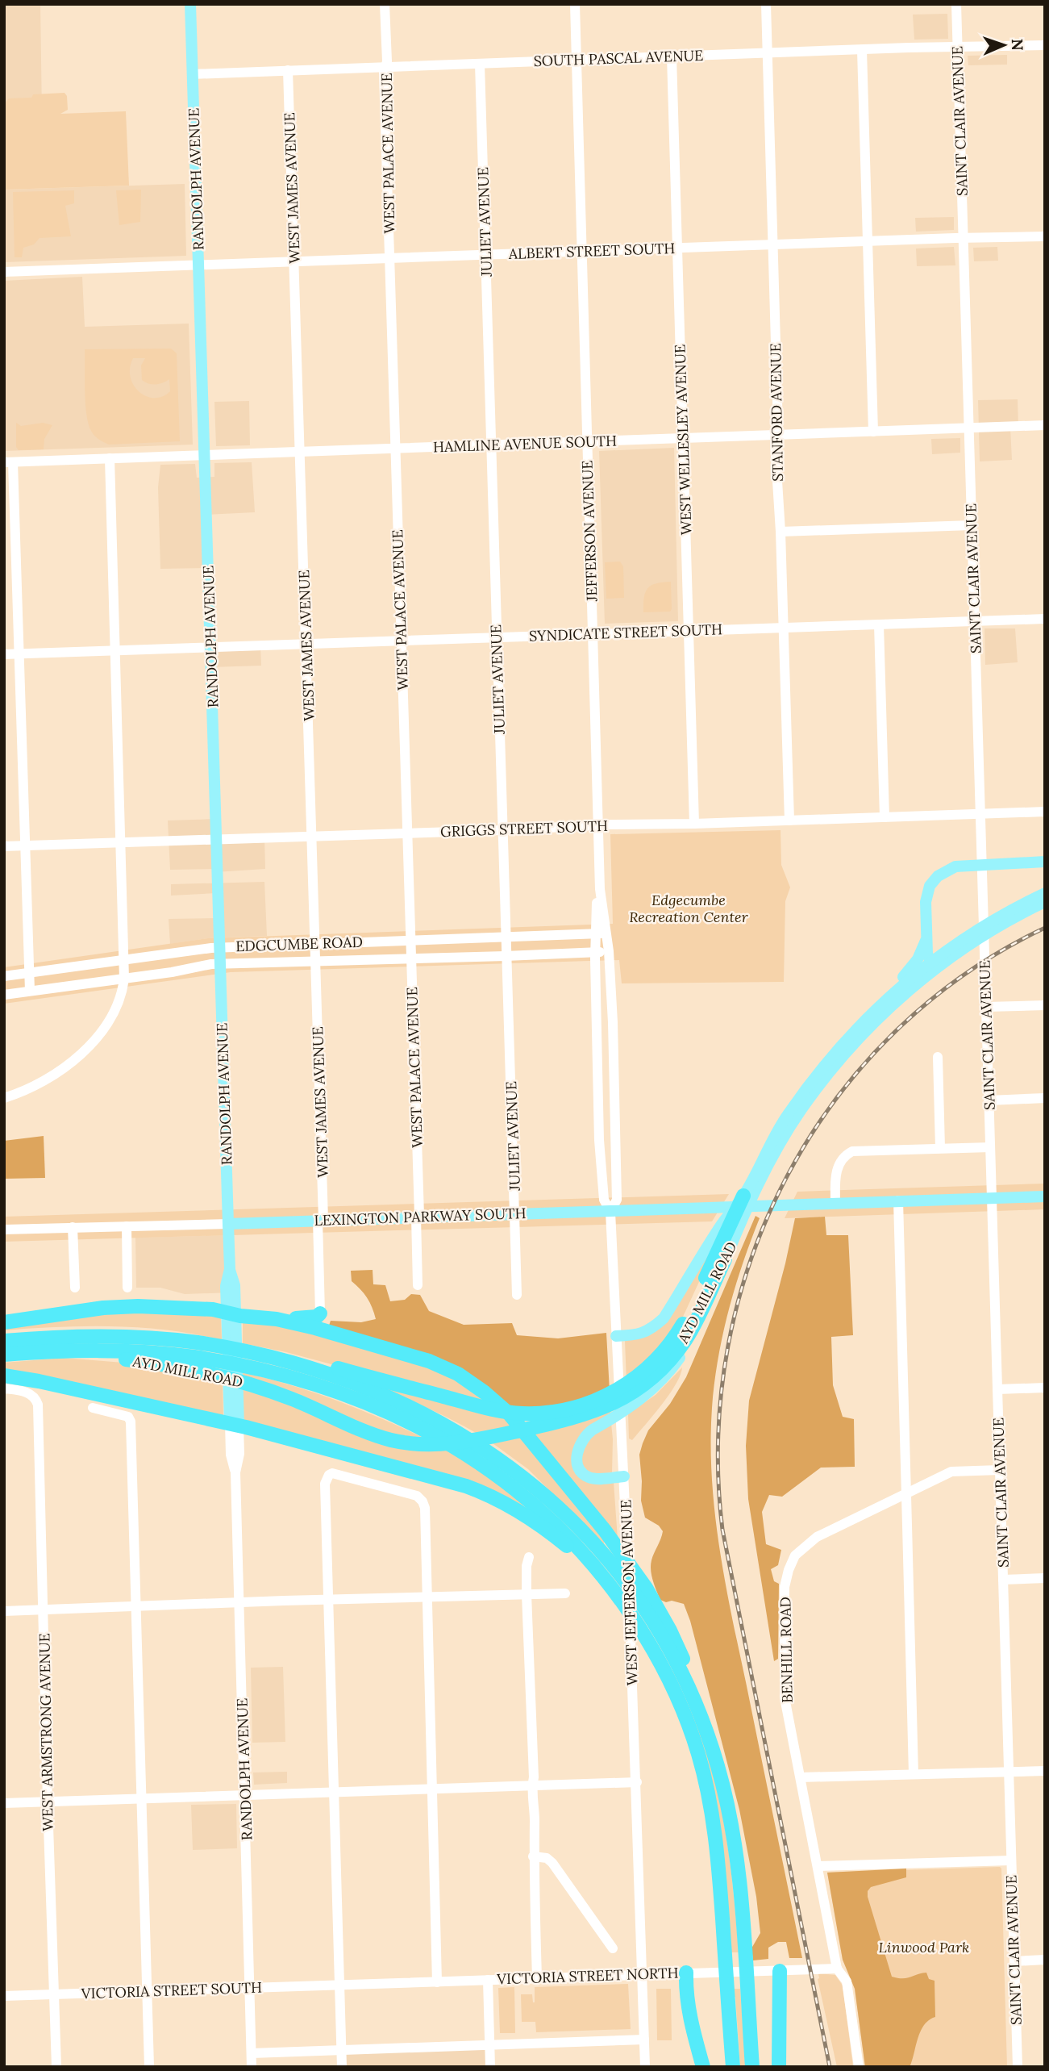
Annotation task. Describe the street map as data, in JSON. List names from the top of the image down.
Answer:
{
  "streets": {
    "highway": ["AYD MILL ROAD"],
    "main road": ["RANDOLPH AVENUE", "LEXINGTON PARKWAY SOUTH"],
    "street": [
      "SOUTH PASCAL AVENUE",
      "SAINT CLAIR AVENUE",
      "WEST PALACE AVENUE",
      "WEST JAMES AVENUE",
      "JULIET AVENUE",
      "ALBERT STREET SOUTH",
      "STANFORD AVENUE",
      "WEST WELLESLEY AVENUE",
      "HAMLINE AVENUE SOUTH",
      "JEFFERSON AVENUE",
      "SYNDICATE STREET SOUTH",
      "GRIGGS STREET SOUTH",
      "EDGCUMBE ROAD",
      "WEST JEFFERSON AVENUE",
      "BENHILL ROAD",
      "WEST ARMSTRONG AVENUE",
      "VICTORIA STREET NORTH",
      "VICTORIA STREET SOUTH"
    ]
  },
  "crossings": [
    ["SOUTH PASCAL AVENUE", "SAINT CLAIR AVENUE"],
    ["SOUTH PASCAL AVENUE", "WEST PALACE AVENUE"],
    ["SOUTH PASCAL AVENUE", "RANDOLPH AVENUE"],
    ["SOUTH PASCAL AVENUE", "WEST JAMES AVENUE"],
    ["SOUTH PASCAL AVENUE", "JULIET AVENUE"],
    ["SOUTH PASCAL AVENUE", "STANFORD AVENUE"],
    ["SOUTH PASCAL AVENUE", "WEST WELLESLEY AVENUE"],
    ["SOUTH PASCAL AVENUE", "JEFFERSON AVENUE"],
    ["SAINT CLAIR AVENUE", "ALBERT STREET SOUTH"],
    ["SAINT CLAIR AVENUE", "HAMLINE AVENUE SOUTH"],
    ["SAINT CLAIR AVENUE", "SYNDICATE STREET SOUTH"],
    ["SAINT CLAIR AVENUE", "GRIGGS STREET SOUTH"],
    ["SAINT CLAIR AVENUE", "LEXINGTON PARKWAY SOUTH"],
    ["SAINT CLAIR AVENUE", "BENHILL ROAD"],
    ["WEST PALACE AVENUE", "ALBERT STREET SOUTH"],
    ["WEST PALACE AVENUE", "HAMLINE AVENUE SOUTH"],
    ["WEST PALACE AVENUE", "SYNDICATE STREET SOUTH"],
    ["WEST PALACE AVENUE", "GRIGGS STREET SOUTH"],
    ["WEST PALACE AVENUE", "EDGCUMBE ROAD"],
    ["WEST PALACE AVENUE", "LEXINGTON PARKWAY SOUTH"],
    ["RANDOLPH AVENUE", "ALBERT STREET SOUTH"],
    ["RANDOLPH AVENUE", "HAMLINE AVENUE SOUTH"],
    ["RANDOLPH AVENUE", "SYNDICATE STREET SOUTH"],
    ["RANDOLPH AVENUE", "GRIGGS STREET SOUTH"],
    ["RANDOLPH AVENUE", "EDGCUMBE ROAD"],
    ["RANDOLPH AVENUE", "LEXINGTON PARKWAY SOUTH"],
    ["RANDOLPH AVENUE", "VICTORIA STREET SOUTH"],
    ["WEST JAMES AVENUE", "ALBERT STREET SOUTH"],
    ["WEST JAMES AVENUE", "HAMLINE AVENUE SOUTH"],
    ["WEST JAMES AVENUE", "SYNDICATE STREET SOUTH"],
    ["WEST JAMES AVENUE", "GRIGGS STREET SOUTH"],
    ["WEST JAMES AVENUE", "EDGCUMBE ROAD"],
    ["WEST JAMES AVENUE", "LEXINGTON PARKWAY SOUTH"],
    ["JULIET AVENUE", "ALBERT STREET SOUTH"],
    ["JULIET AVENUE", "HAMLINE AVENUE SOUTH"],
    ["JULIET AVENUE", "SYNDICATE STREET SOUTH"],
    ["JULIET AVENUE", "GRIGGS STREET SOUTH"],
    ["JULIET AVENUE", "EDGCUMBE ROAD"],
    ["JULIET AVENUE", "LEXINGTON PARKWAY SOUTH"],
    ["ALBERT STREET SOUTH", "STANFORD AVENUE"],
    ["ALBERT STREET SOUTH", "WEST WELLESLEY AVENUE"],
    ["ALBERT STREET SOUTH", "JEFFERSON AVENUE"],
    ["STANFORD AVENUE", "HAMLINE AVENUE SOUTH"],
    ["STANFORD AVENUE", "SYNDICATE STREET SOUTH"],
    ["STANFORD AVENUE", "GRIGGS STREET SOUTH"],
    ["WEST WELLESLEY AVENUE", "HAMLINE AVENUE SOUTH"],
    ["WEST WELLESLEY AVENUE", "SYNDICATE STREET SOUTH"],
    ["WEST WELLESLEY AVENUE", "GRIGGS STREET SOUTH"],
    ["HAMLINE AVENUE SOUTH", "JEFFERSON AVENUE"],
    ["JEFFERSON AVENUE", "SYNDICATE STREET SOUTH"],
    ["JEFFERSON AVENUE", "GRIGGS STREET SOUTH"],
    ["JEFFERSON AVENUE", "EDGCUMBE ROAD"],
    ["LEXINGTON PARKWAY SOUTH", "WEST JEFFERSON AVENUE"],
    ["AYD MILL ROAD", "WEST JEFFERSON AVENUE"],
    ["WEST JEFFERSON AVENUE", "VICTORIA STREET NORTH"],
    ["BENHILL ROAD", "VICTORIA STREET NORTH"],
    ["WEST ARMSTRONG AVENUE", "VICTORIA STREET SOUTH"],
    ["VICTORIA STREET NORTH", "VICTORIA STREET SOUTH"]
  ],
  "parks": ["Edgecumbe Recreation Center", "Linwood Park"],
  "north": "right"
}
